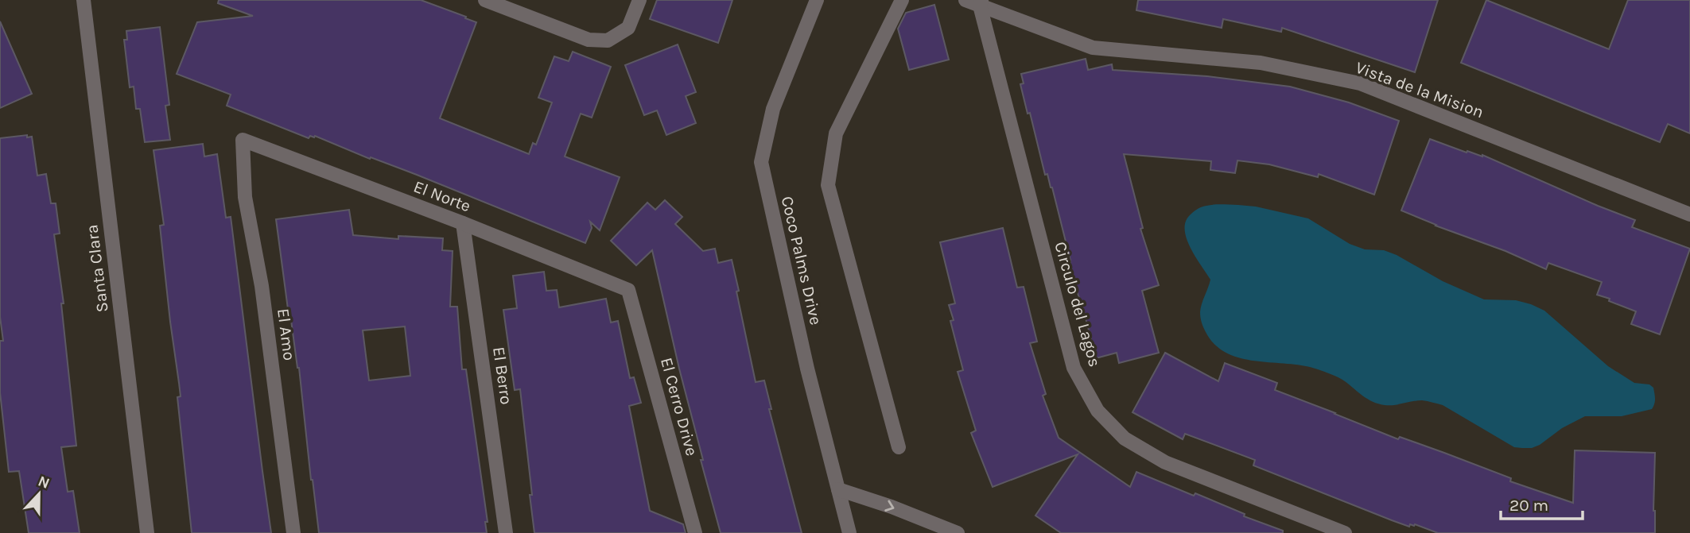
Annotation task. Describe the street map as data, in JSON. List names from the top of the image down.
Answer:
{
  "streets": {
    "street": [
      "Vista de la Mision",
      "El Norte",
      "Coco Palms Drive",
      "Santa Clara",
      "Circulo del Lagos",
      "El Amo",
      "El Berro",
      "El Cerro Drive"
    ]
  },
  "crossings": [
    ["Vista de la Mision", "Circulo del Lagos"],
    ["El Norte", "El Amo"],
    ["El Norte", "El Berro"],
    ["El Norte", "El Cerro Drive"]
  ],
  "scale_bar": "20 m",
  "north": "top"
}
